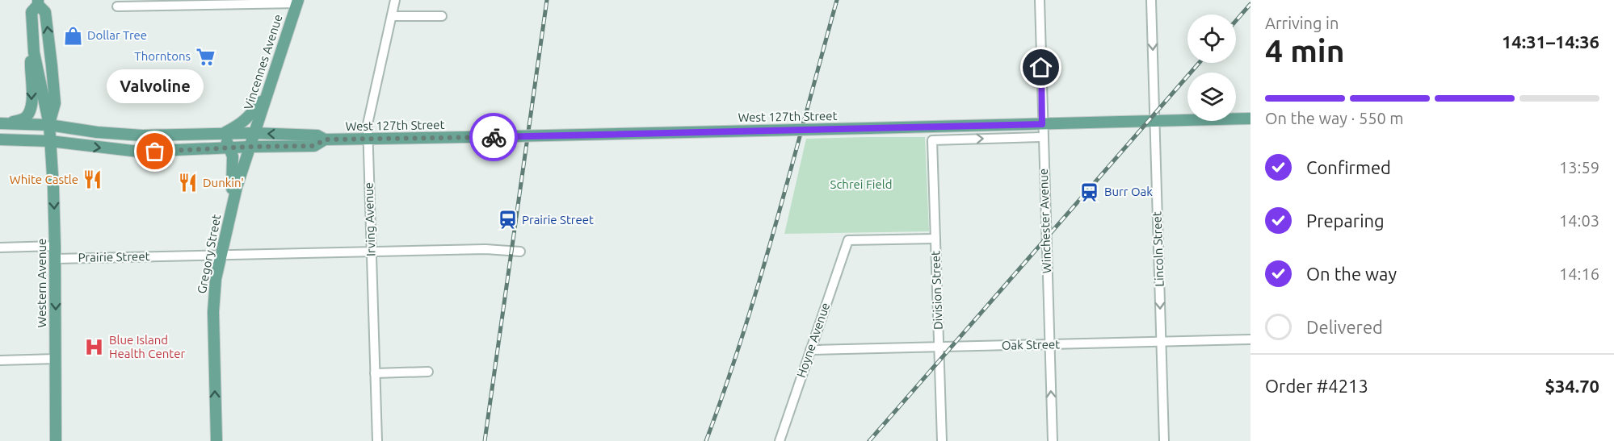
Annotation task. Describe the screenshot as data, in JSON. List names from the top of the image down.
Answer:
{
  "streets": {
    "main road": [
      "Vincennes Avenue",
      "West 127th Street",
      "Gregory Street",
      "Western Avenue"
    ],
    "street": [
      "Irving Avenue",
      "Winchester Avenue",
      "Lincoln Street",
      "Prairie Street",
      "Division Street",
      "Hoyne Avenue",
      "Oak Street"
    ]
  },
  "crossings": [
    ["Vincennes Avenue", "West 127th Street"],
    ["Vincennes Avenue", "Gregory Street"],
    ["West 127th Street", "Irving Avenue"],
    ["West 127th Street", "Winchester Avenue"],
    ["West 127th Street", "Lincoln Street"],
    ["West 127th Street", "Gregory Street"],
    ["West 127th Street", "Western Avenue"],
    ["Irving Avenue", "Prairie Street"],
    ["Winchester Avenue", "Division Street"],
    ["Winchester Avenue", "Oak Street"],
    ["Lincoln Street", "Oak Street"],
    ["Gregory Street", "Prairie Street"],
    ["Prairie Street", "Western Avenue"],
    ["Division Street", "Hoyne Avenue"],
    ["Division Street", "Oak Street"],
    ["Hoyne Avenue", "Oak Street"]
  ],
  "one_way": ["Lincoln Street", "Gregory Street"],
  "parks": ["Schrei Field"],
  "places": {
    "shop": ["Dollar Tree"],
    "supermarket": ["Thorntons"],
    "other": ["Valvoline"],
    "restaurant": ["White Castle", "Dunkin'"],
    "station": ["Burr Oak", "Prairie Street"],
    "hospital": ["Blue Island Health Center"]
  },
  "page": {
    "heading": ["4 min", "Arriving in", "14:31–14:36"],
    "panel": ["Order #4213", "$34.70"],
    "bubble": "Valvoline",
    "bar": "On the way · 550 m",
    "list": [
      ["Confirmed", "13:59"],
      ["Preparing", "14:03"],
      ["On the way", "14:16"],
      "Delivered"
    ]
  }
}
